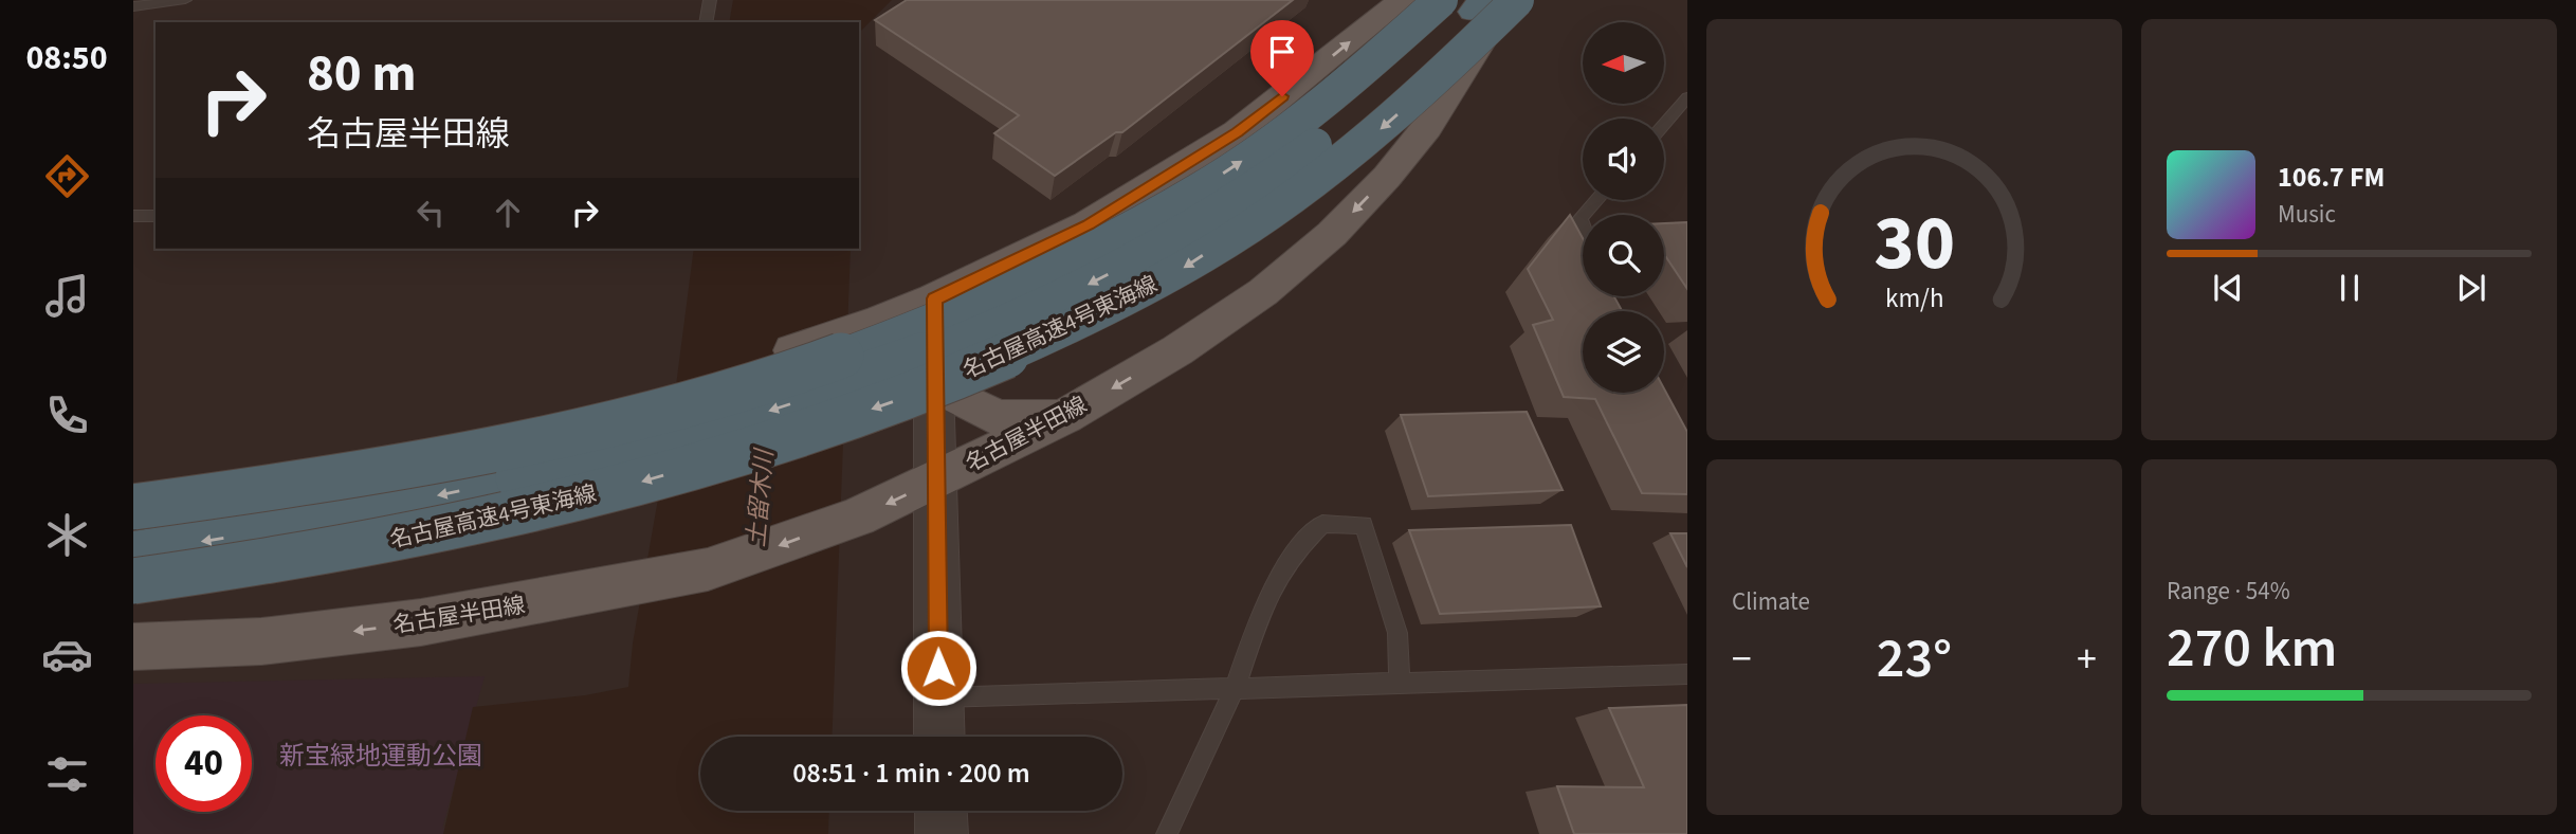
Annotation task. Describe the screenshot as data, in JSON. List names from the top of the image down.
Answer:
{
  "streets": {
    "highway": ["名古屋高速4号東海線"],
    "main road": ["名古屋半田線"]
  },
  "water": ["土留木川"],
  "parks": ["新宝緑地運動公園"],
  "north": "left",
  "page": {
    "tabs": "08:50",
    "turn": ["80 m", "名古屋半田線"],
    "song": ["106.7 FM", "Music"],
    "tile": [
      "Climate",
      ["Range · 54%", "270 km"]
    ],
    "heat": ["−", "23°", "+"],
    "limit": "40",
    "trip": "08:51 · 1 min · 200 m",
    "gauge": ["30", "km/h"]
  }
}
